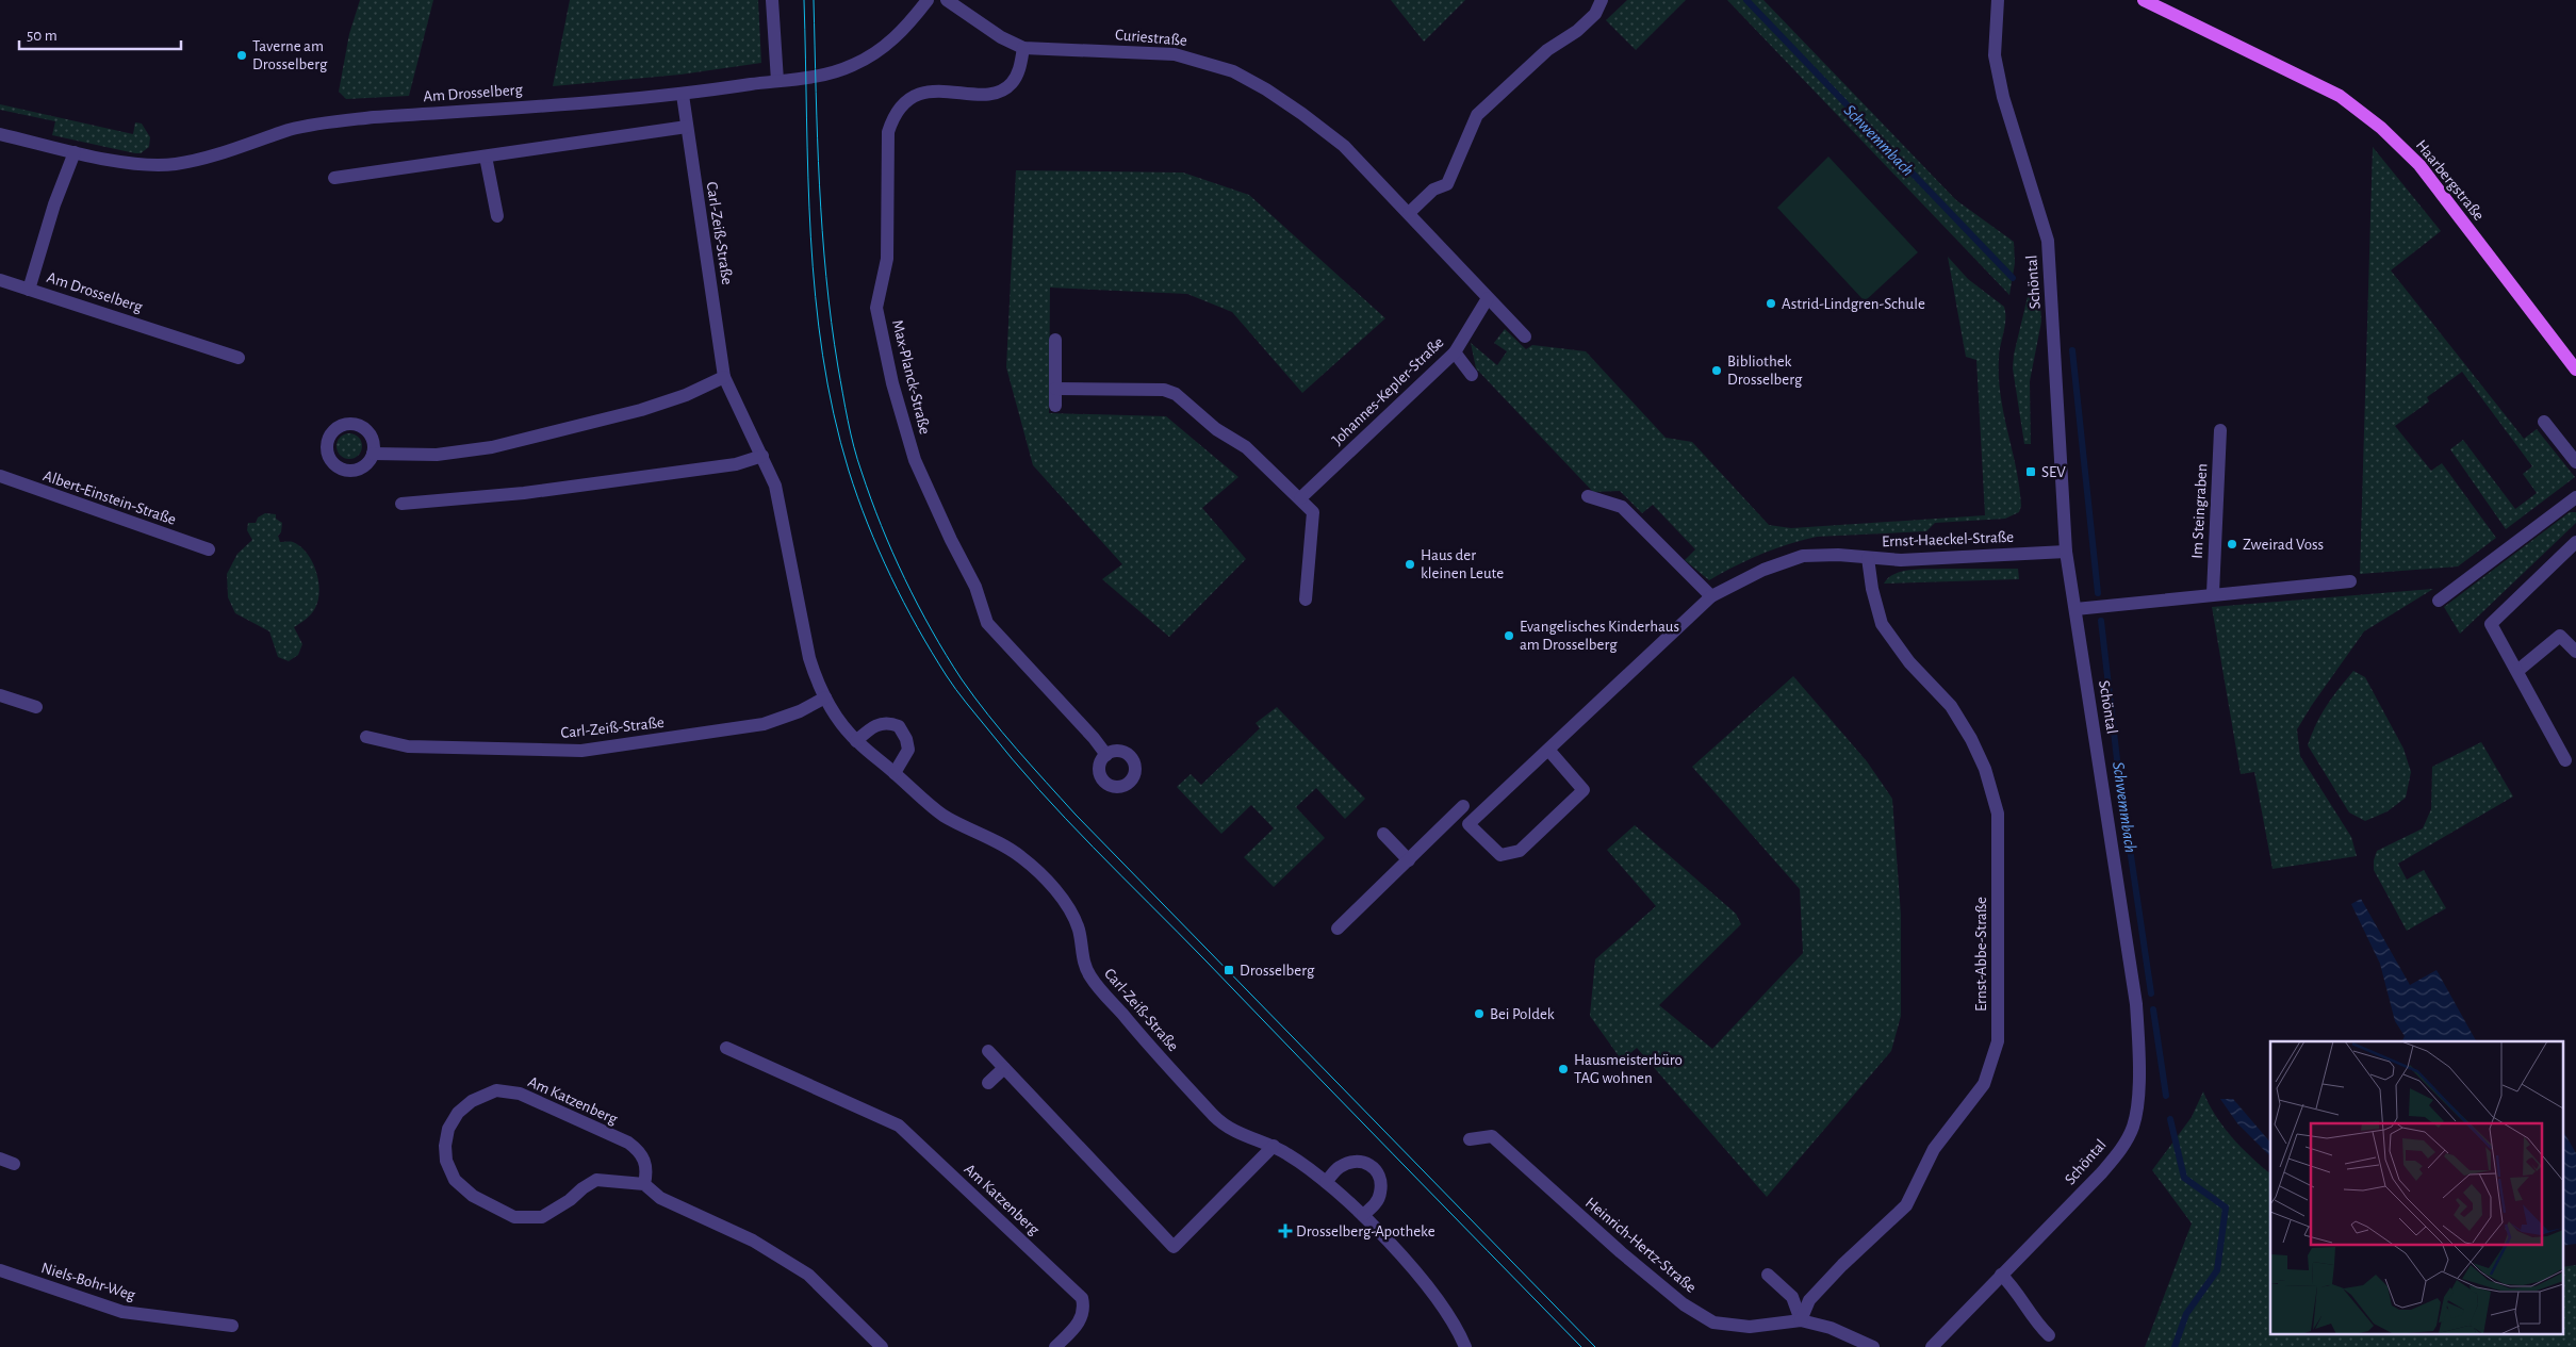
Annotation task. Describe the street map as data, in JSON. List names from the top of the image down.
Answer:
{
  "streets": {
    "main road": ["Haarbergstraße"],
    "street": [
      "Curiestraße",
      "Am Drosselberg",
      "Carl-Zeiß-Straße",
      "Schöntal",
      "Max-Planck-Straße",
      "Johannes-Kepler-Straße",
      "Albert-Einstein-Straße",
      "Im Steingraben",
      "Ernst-Haeckel-Straße",
      "Ernst-Abbe-Straße",
      "Am Katzenberg",
      "Heinrich-Hertz-Straße",
      "Niels-Bohr-Weg"
    ]
  },
  "crossings": [
    ["Curiestraße", "Max-Planck-Straße"],
    ["Curiestraße", "Johannes-Kepler-Straße"],
    ["Am Drosselberg", "Carl-Zeiß-Straße"],
    ["Schöntal", "Ernst-Haeckel-Straße"],
    ["Ernst-Haeckel-Straße", "Ernst-Abbe-Straße"],
    ["Ernst-Abbe-Straße", "Heinrich-Hertz-Straße"]
  ],
  "water": ["Schwemmbach"],
  "places": {
    "other": [
      "Taverne am Drosselberg",
      "Astrid-Lindgren-Schule",
      "Bibliothek Drosselberg",
      "Zweirad Voss",
      "Haus der kleinen Leute",
      "Evangelisches Kinderhaus am Drosselberg",
      "Bei Poldek",
      "Hausmeisterbüro TAG wohnen"
    ],
    "transit": ["SEV", "Drosselberg"],
    "health": ["Drosselberg-Apotheke"]
  },
  "scale_bar": "50 m"
}
